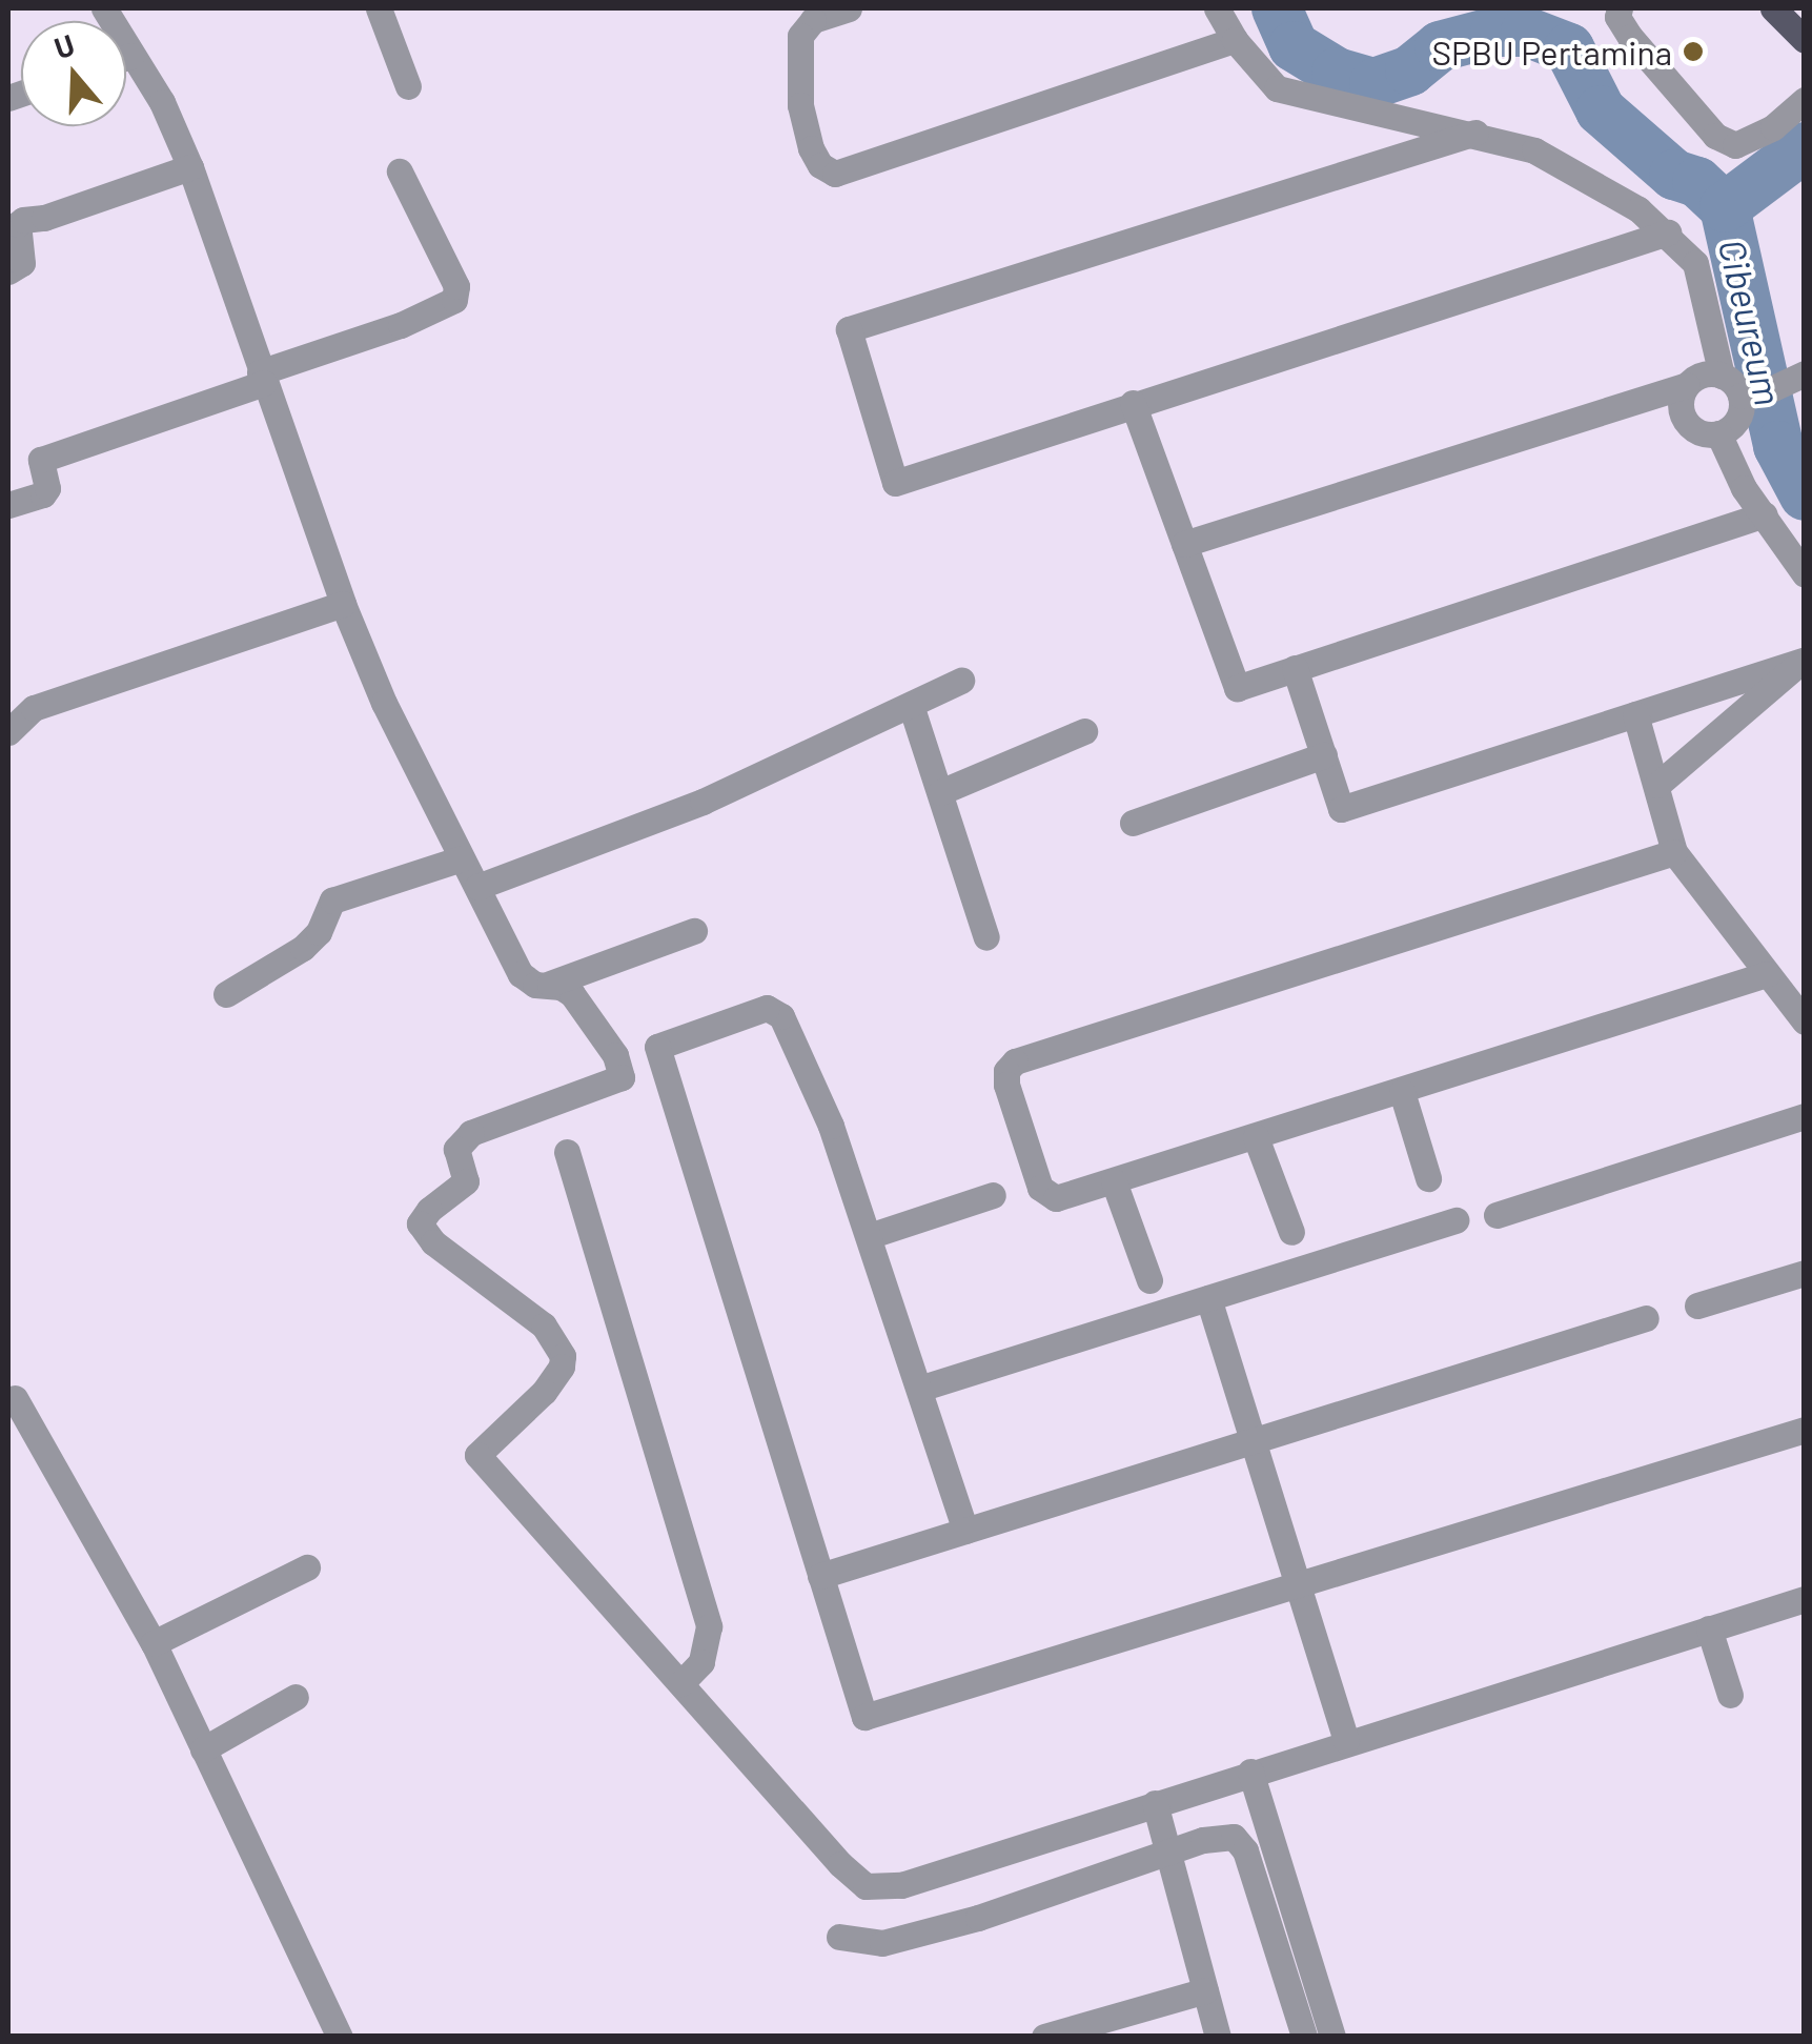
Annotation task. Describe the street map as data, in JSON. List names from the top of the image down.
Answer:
{
  "water": ["Cibeureum"],
  "places": ["SPBU Pertamina"],
  "north": "top"
}
